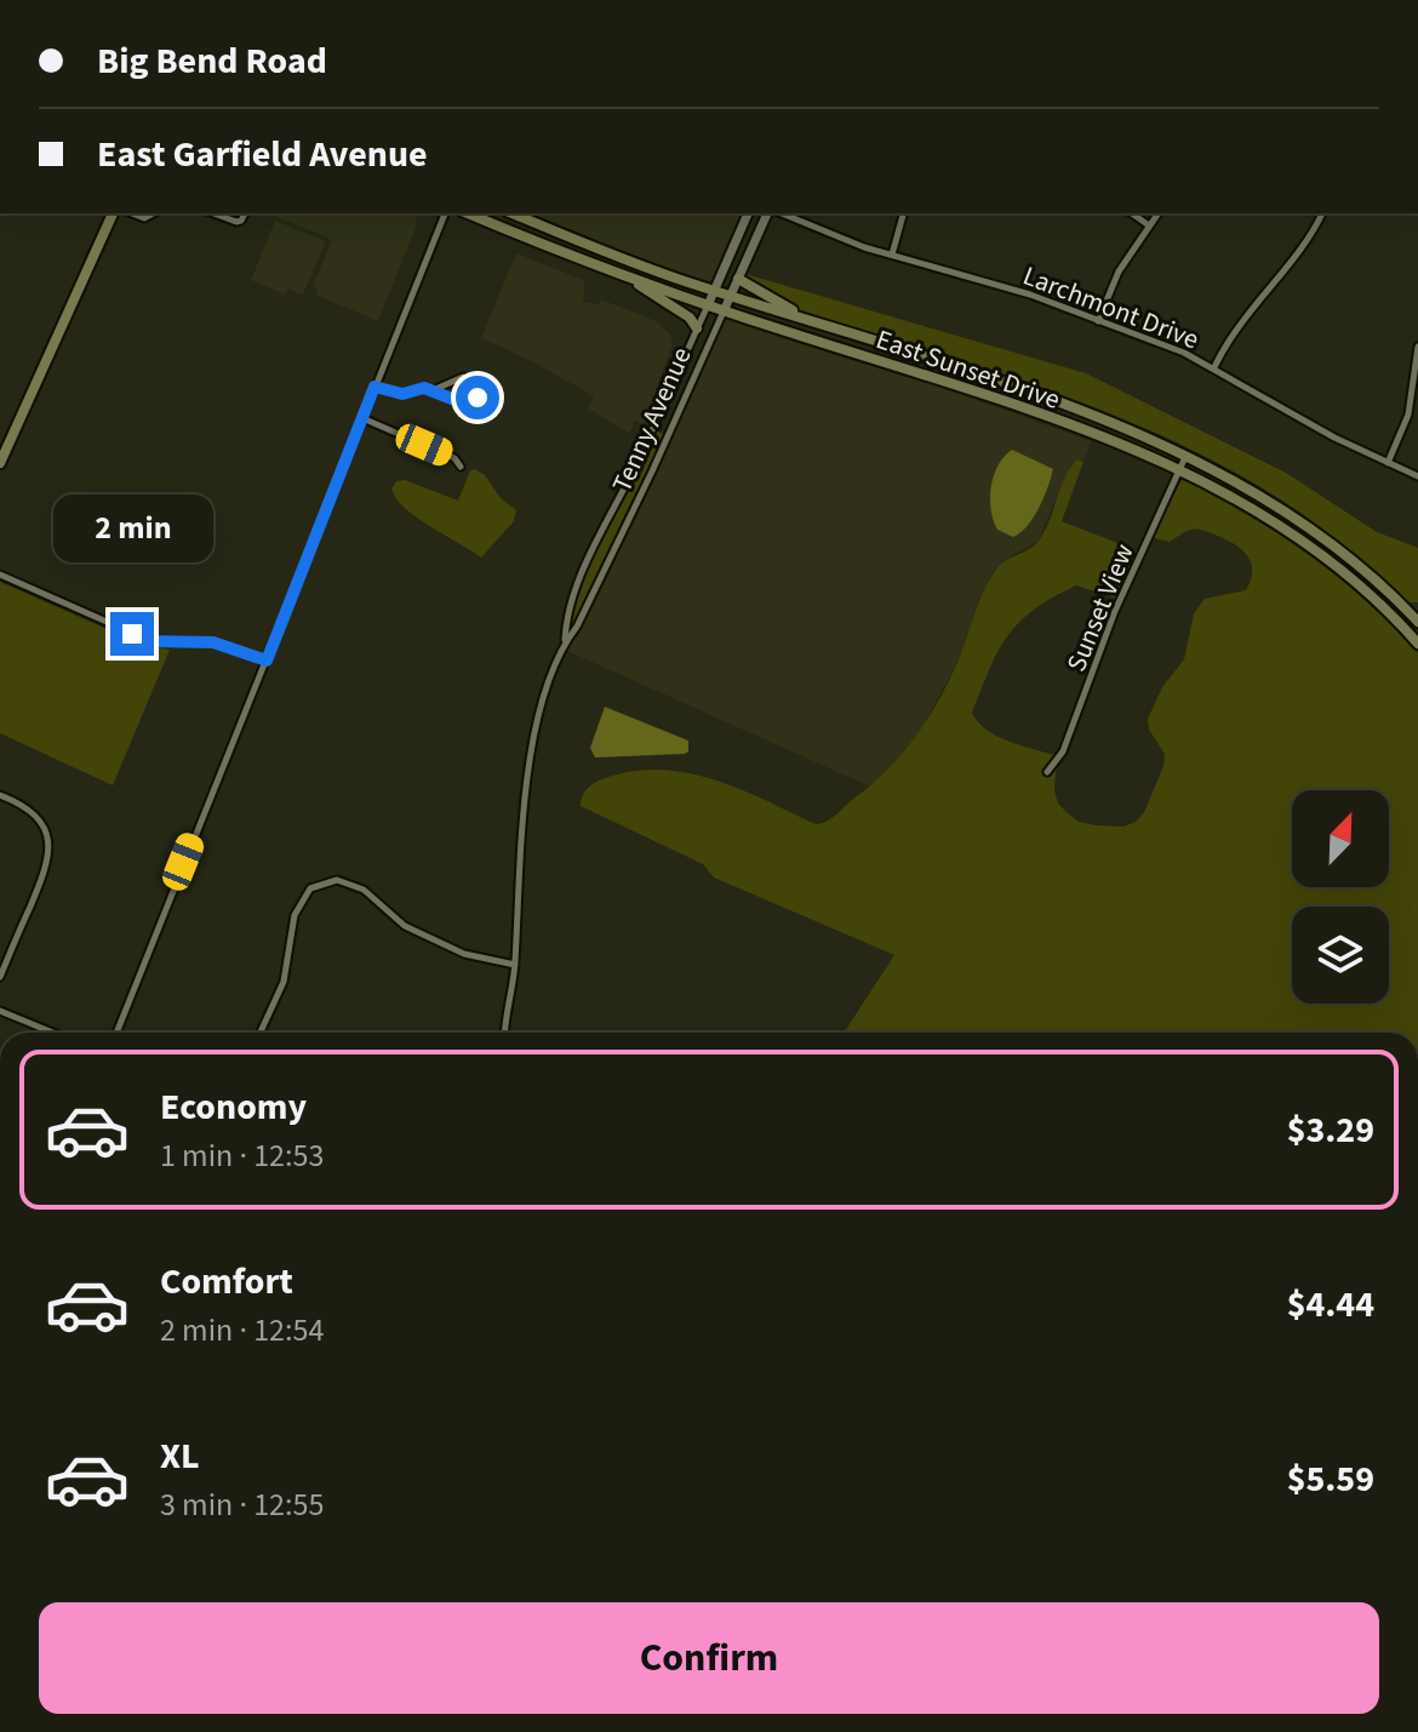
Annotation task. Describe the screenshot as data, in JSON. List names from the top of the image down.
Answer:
{
  "streets": {
    "main road": ["East Sunset Drive"],
    "street": ["Larchmont Drive", "Tenny Avenue", "Sunset View"]
  },
  "crossings": [
    ["East Sunset Drive", "Tenny Avenue"],
    ["East Sunset Drive", "Sunset View"]
  ],
  "north": "top right",
  "page": {
    "banner": ["Big Bend Road", "East Garfield Avenue"],
    "bubble": "2 min",
    "list": [
      {
        "name": "Economy",
        "note": "1 min · 12:53",
        "value": "$3.29"
      },
      {
        "name": "Comfort",
        "note": "2 min · 12:54",
        "value": "$4.44"
      },
      {
        "name": "XL",
        "note": "3 min · 12:55",
        "value": "$5.59"
      }
    ],
    "buttons": "Confirm"
  }
}
